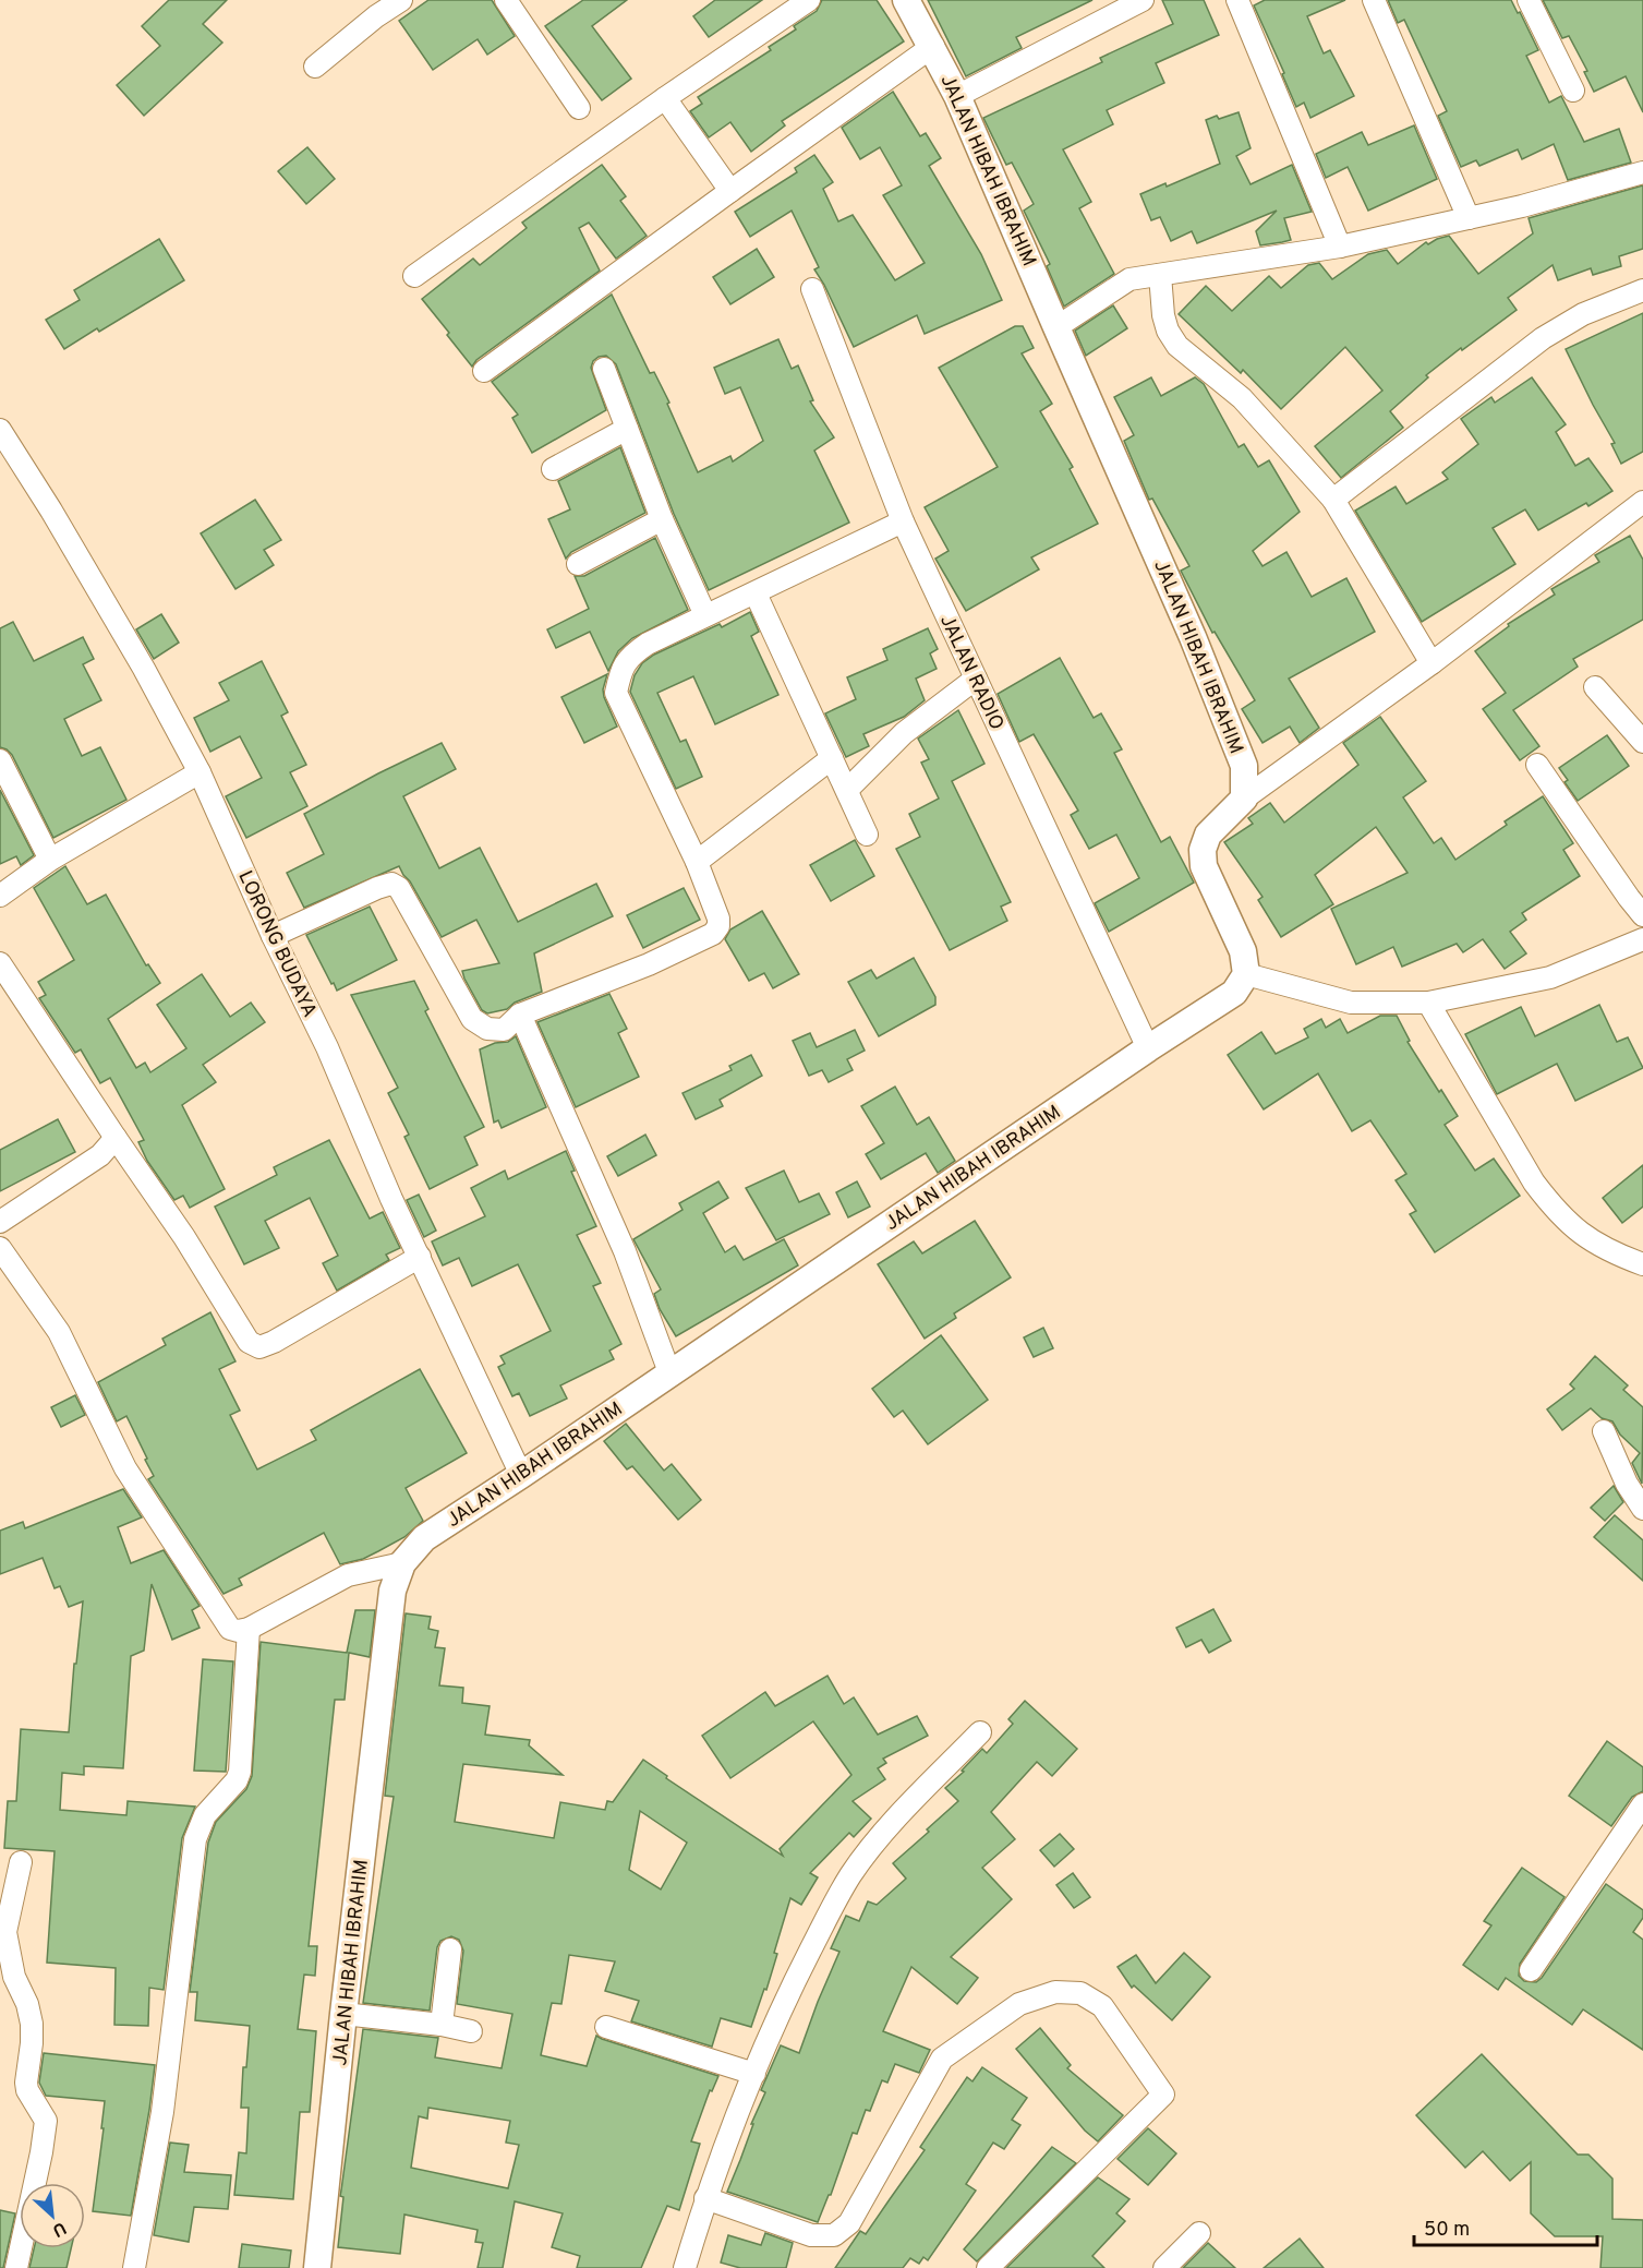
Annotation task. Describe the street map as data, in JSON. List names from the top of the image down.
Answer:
{
  "streets": {
    "street": ["JALAN HIBAH IBRAHIM", "JALAN RADIO", "LORONG BUDAYA"]
  },
  "crossings": [
    ["JALAN HIBAH IBRAHIM", "JALAN RADIO"],
    ["JALAN HIBAH IBRAHIM", "LORONG BUDAYA"]
  ],
  "scale_bar": "50 m",
  "north": "bottom right"
}
